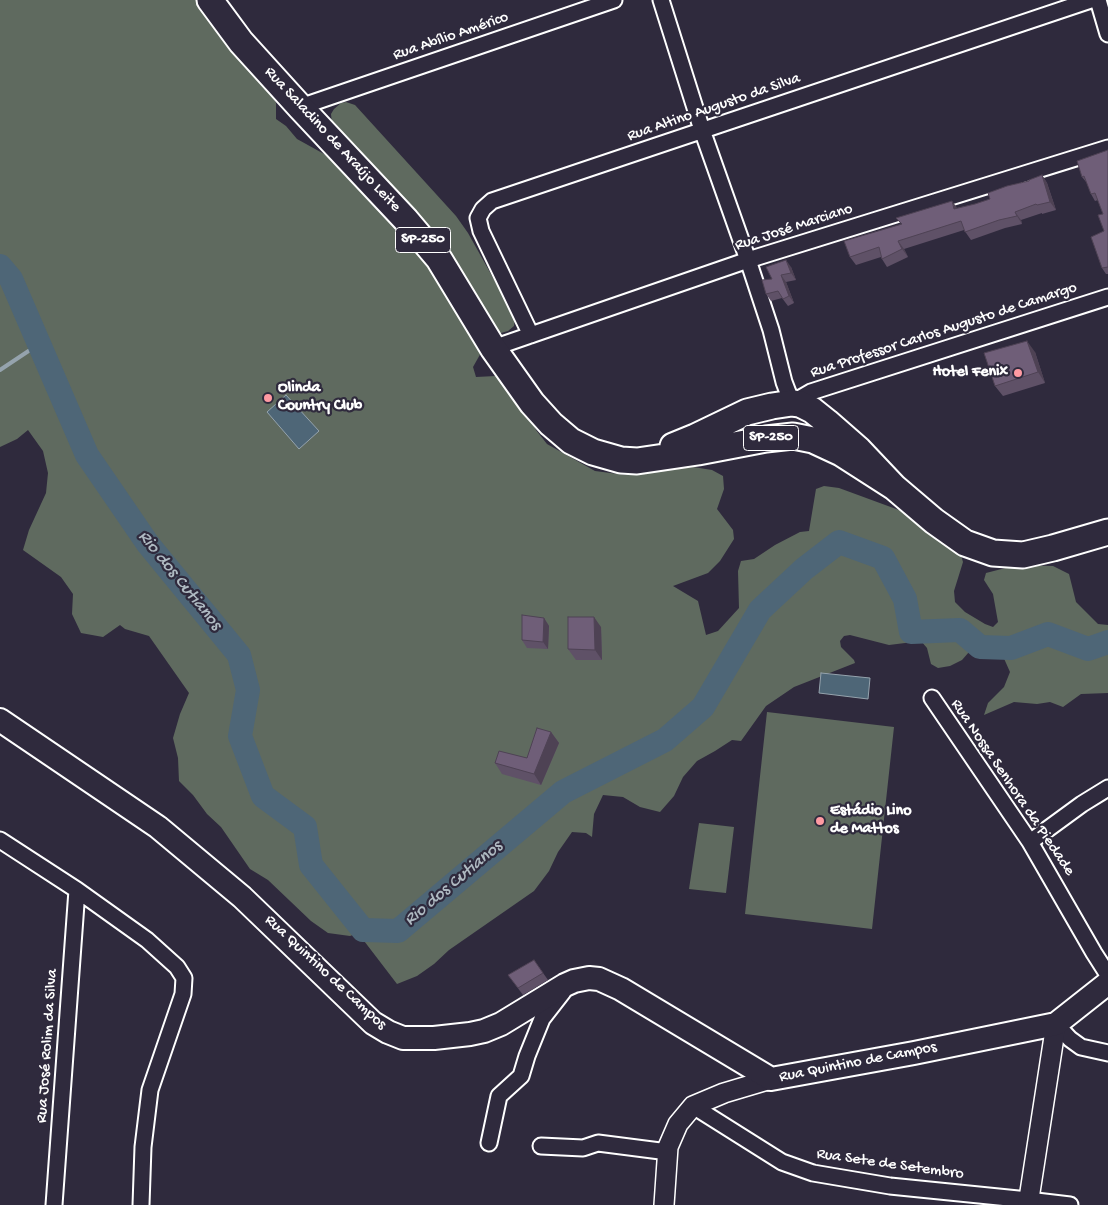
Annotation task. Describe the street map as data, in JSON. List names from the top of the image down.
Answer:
{
  "streets": {
    "main road": ["Rua Saladino de Araújo Leite", "SP-250", "Rua Quintino de Campos"],
    "street": [
      "Rua Abílio Américo",
      "Rua Altino Augusto da Silva",
      "Rua José Marciano",
      "Rua Professor Carlos Augusto de Camargo",
      "Rua Nossa Senhora da Piedade",
      "Rua José Rolim da Silva",
      "Rua Sete de Setembro"
    ]
  },
  "crossings": [
    ["Rua Abílio Américo", "Rua Saladino de Araújo Leite"],
    ["Rua Altino Augusto da Silva", "Rua José Marciano"],
    ["Rua Saladino de Araújo Leite", "Rua José Marciano"],
    ["Rua Saladino de Araújo Leite", "SP-250"],
    ["Rua Saladino de Araújo Leite", "Rua Professor Carlos Augusto de Camargo"],
    ["SP-250", "Rua Professor Carlos Augusto de Camargo"]
  ],
  "water": ["Rio dos Cutianos"],
  "places": ["Hotel Fenix", "Olinda Country Club", "Estádio Lino de Mattos"]
}
